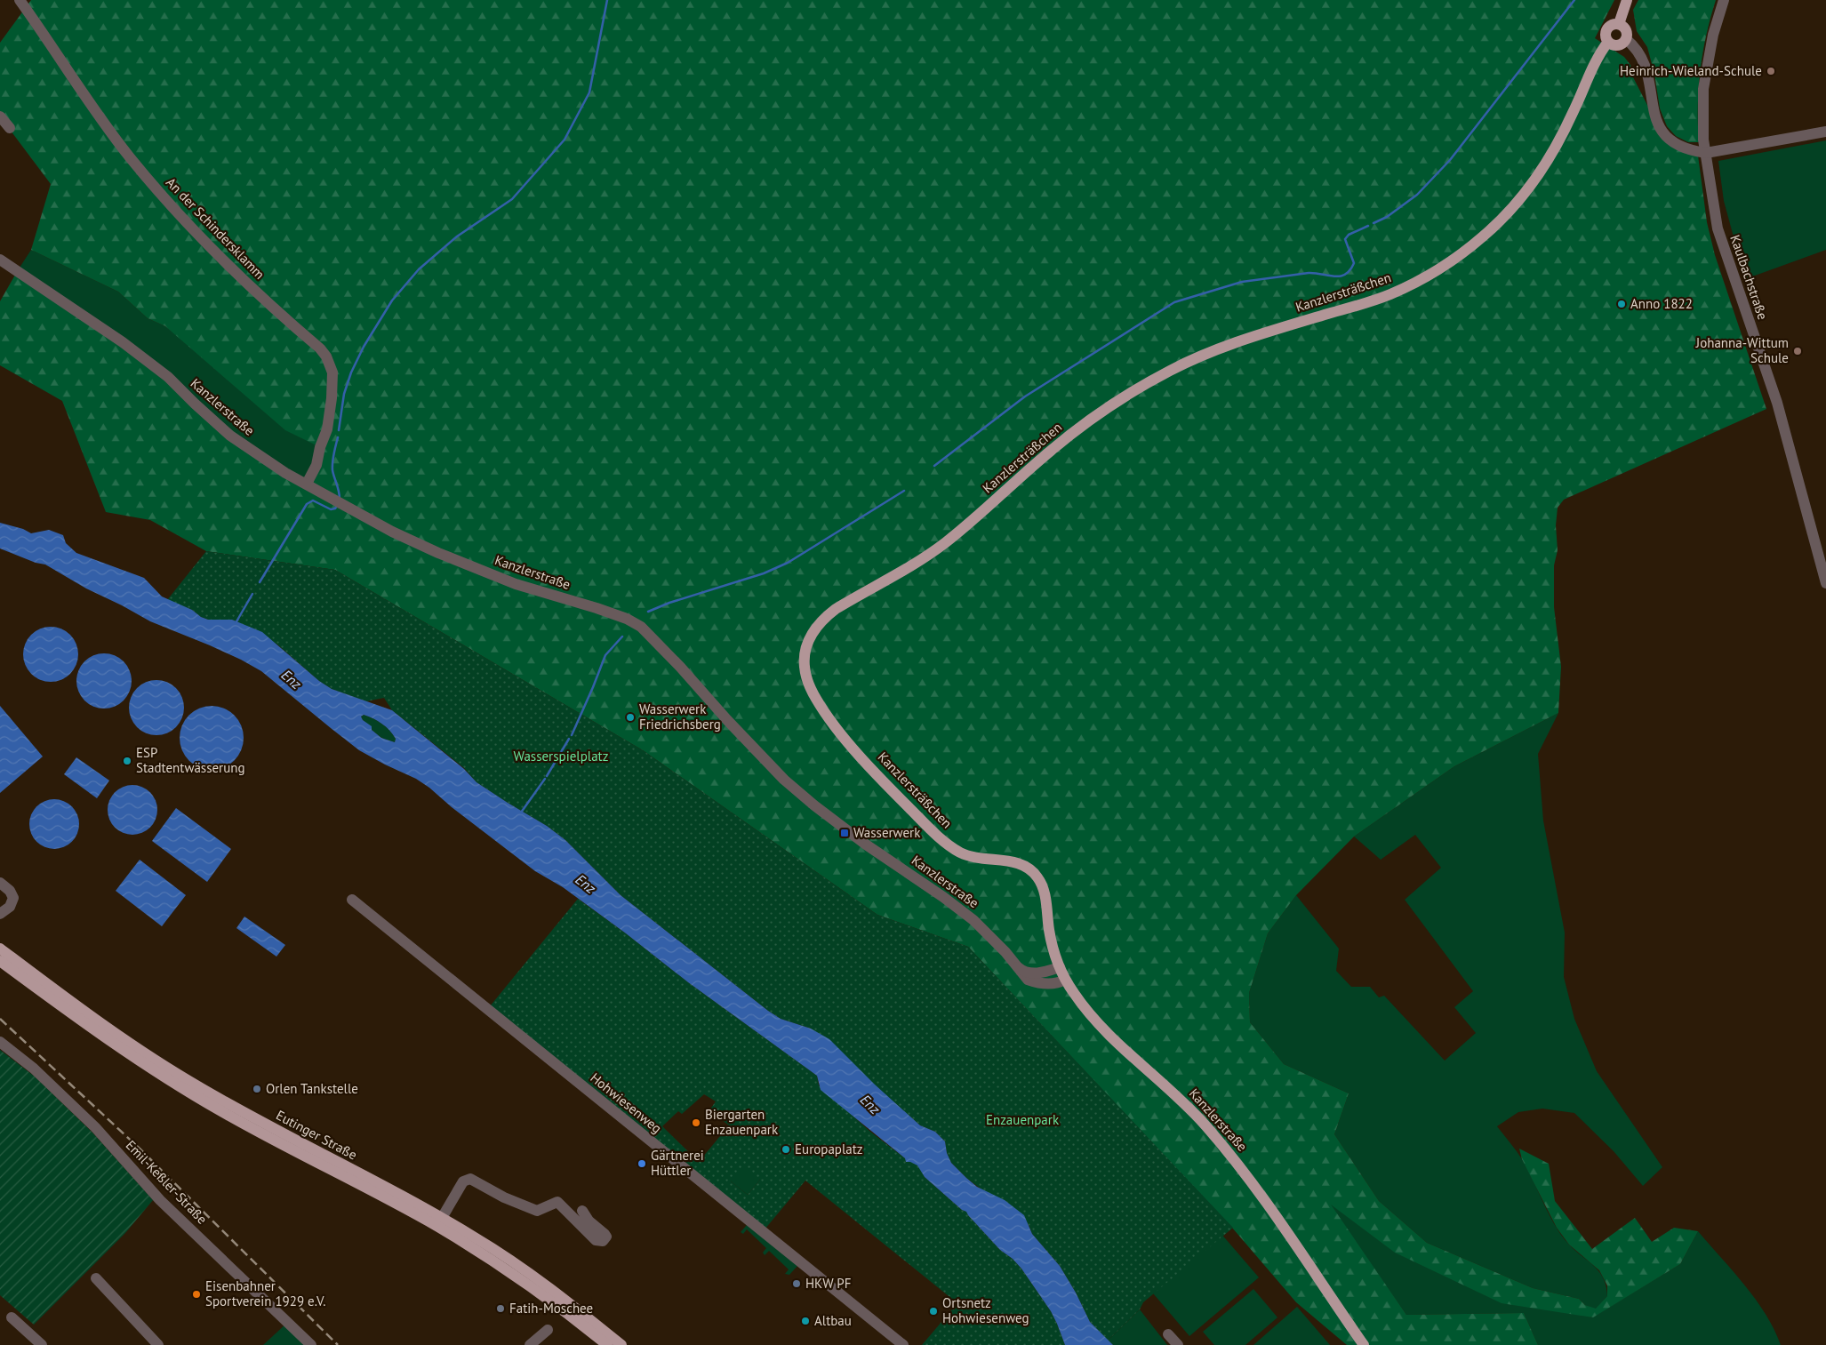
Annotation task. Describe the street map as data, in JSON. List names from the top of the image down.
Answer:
{
  "streets": {
    "main road": ["Kanzlersträßchen", "Kanzlerstraße", "Eutinger Straße"],
    "street": [
      "An der Schindersklamm",
      "Kaulbachstraße",
      "Hohwiesenweg",
      "Emil-Keßler-Straße"
    ]
  },
  "crossings": [
    ["An der Schindersklamm", "Kanzlerstraße"],
    ["Kanzlersträßchen", "Kanzlerstraße"]
  ],
  "water": ["Enz"],
  "parks": ["Wasserspielplatz", "Enzauenpark"],
  "places": {
    "other": [
      "Heinrich-Wieland-Schule",
      "Anno 1822",
      "Johanna-Wittum Schule",
      "Wasserwerk Friedrichsberg",
      "ESP Stadtentwässerung",
      "Orlen Tankstelle",
      "Biergarten Enzauenpark",
      "Europaplatz",
      "Gärtnerei Hüttler",
      "HKW PF",
      "Eisenbahner Sportverein 1929 e.V.",
      "Fatih-Moschee",
      "Ortsnetz Hohwiesenweg",
      "Altbau"
    ],
    "transit": ["Wasserwerk"]
  }
}
